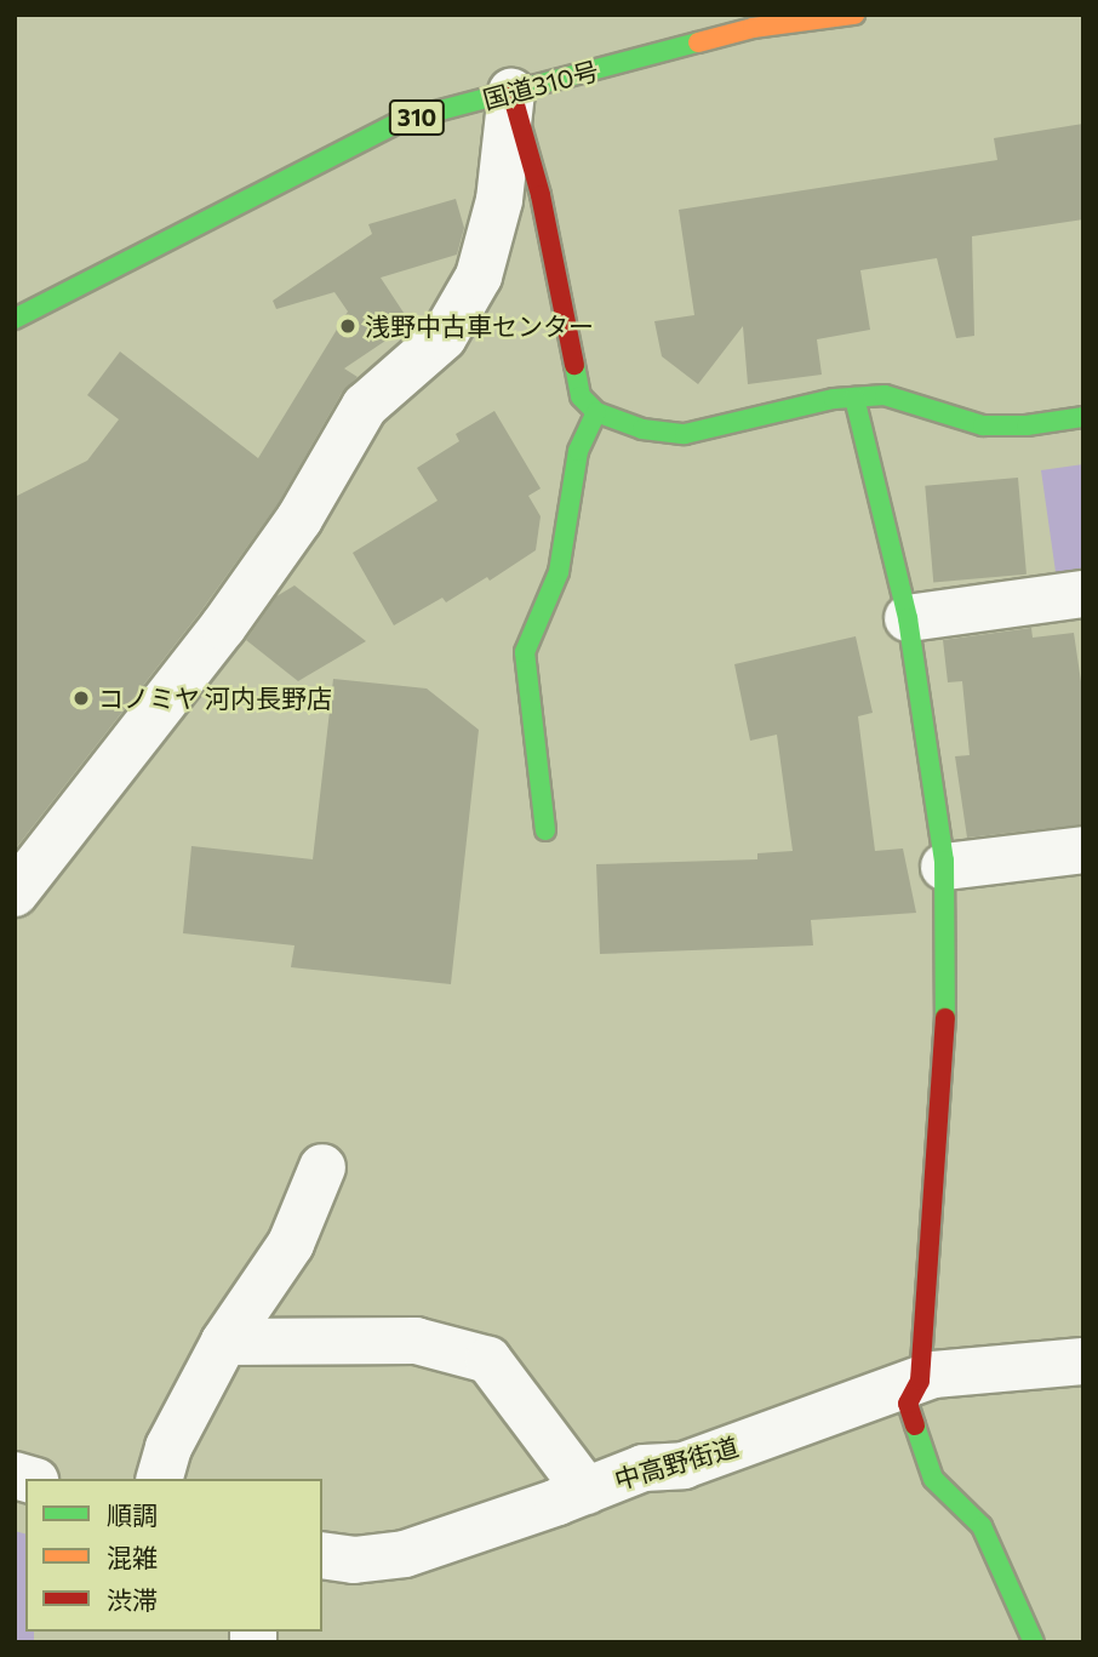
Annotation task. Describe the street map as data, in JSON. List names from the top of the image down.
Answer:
{
  "streets": {
    "main road": ["国道310号", "310"],
    "street": ["中高野街道"]
  },
  "places": ["浅野中古車センター", "コノミヤ 河内長野店"],
  "legend": ["順調", "混雑", "渋滞"]
}
